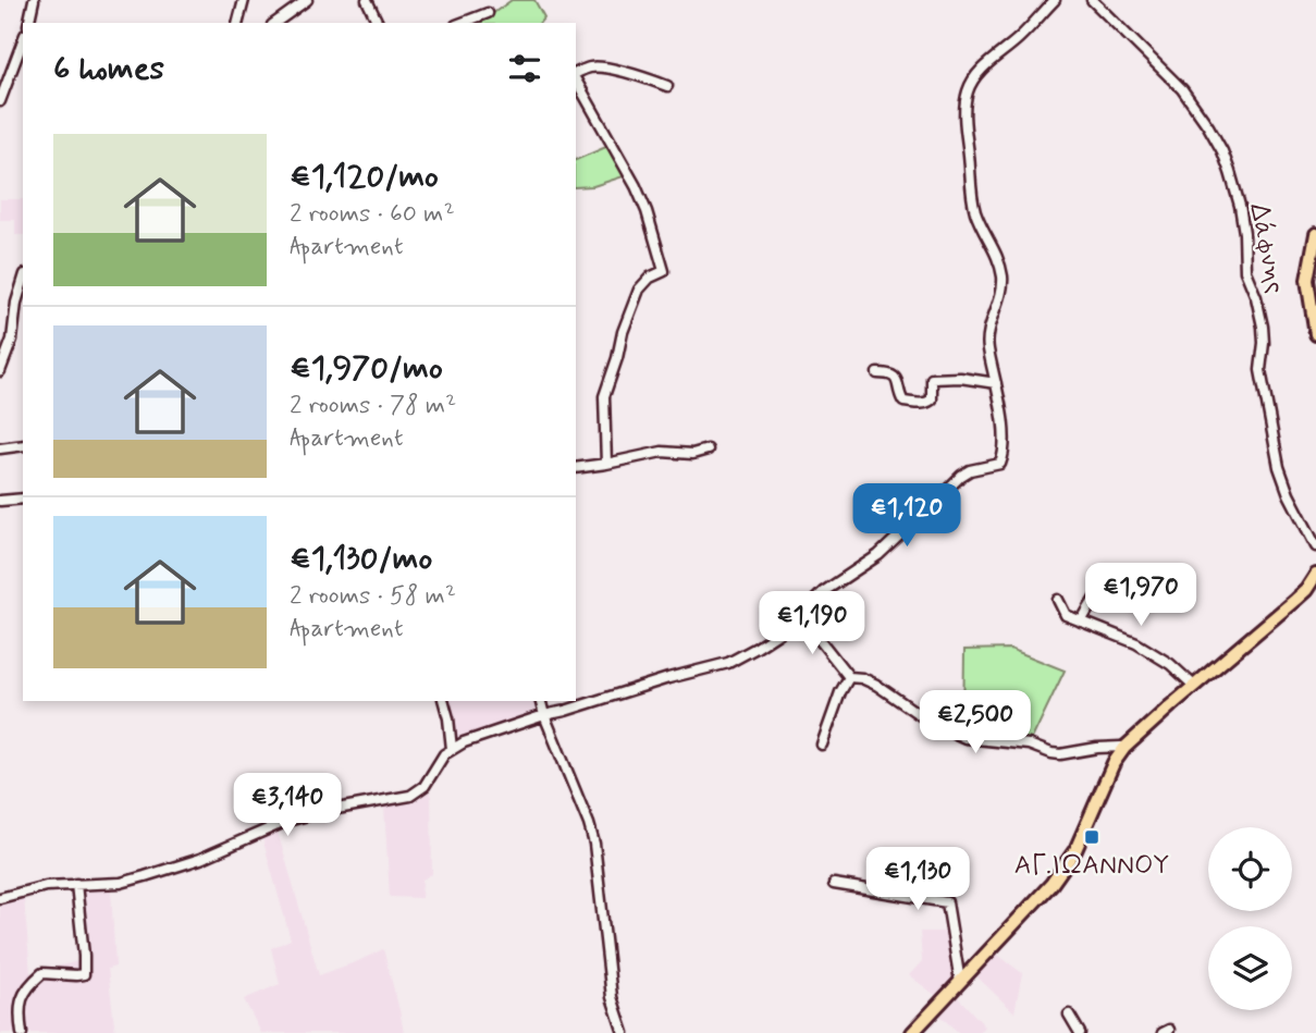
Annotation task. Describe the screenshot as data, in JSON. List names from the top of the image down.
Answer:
{
  "streets": {
    "street": ["Δάφνης"]
  },
  "places": {
    "transit": ["ΑΓ.ΙΩΑΝΝΟΥ"]
  },
  "page": {
    "heading": "6 homes",
    "list": [
      {
        "name": "€1,120/mo",
        "note": "2 rooms · 60 m² · Apartment"
      },
      {
        "name": "€1,970/mo",
        "note": "2 rooms · 78 m² · Apartment"
      },
      {
        "name": "€1,130/mo",
        "note": "2 rooms · 58 m² · Apartment"
      }
    ],
    "price": [
      "€1,120",
      "€1,970",
      "€1,190",
      "€2,500",
      "€3,140",
      "€1,130"
    ]
  }
}
